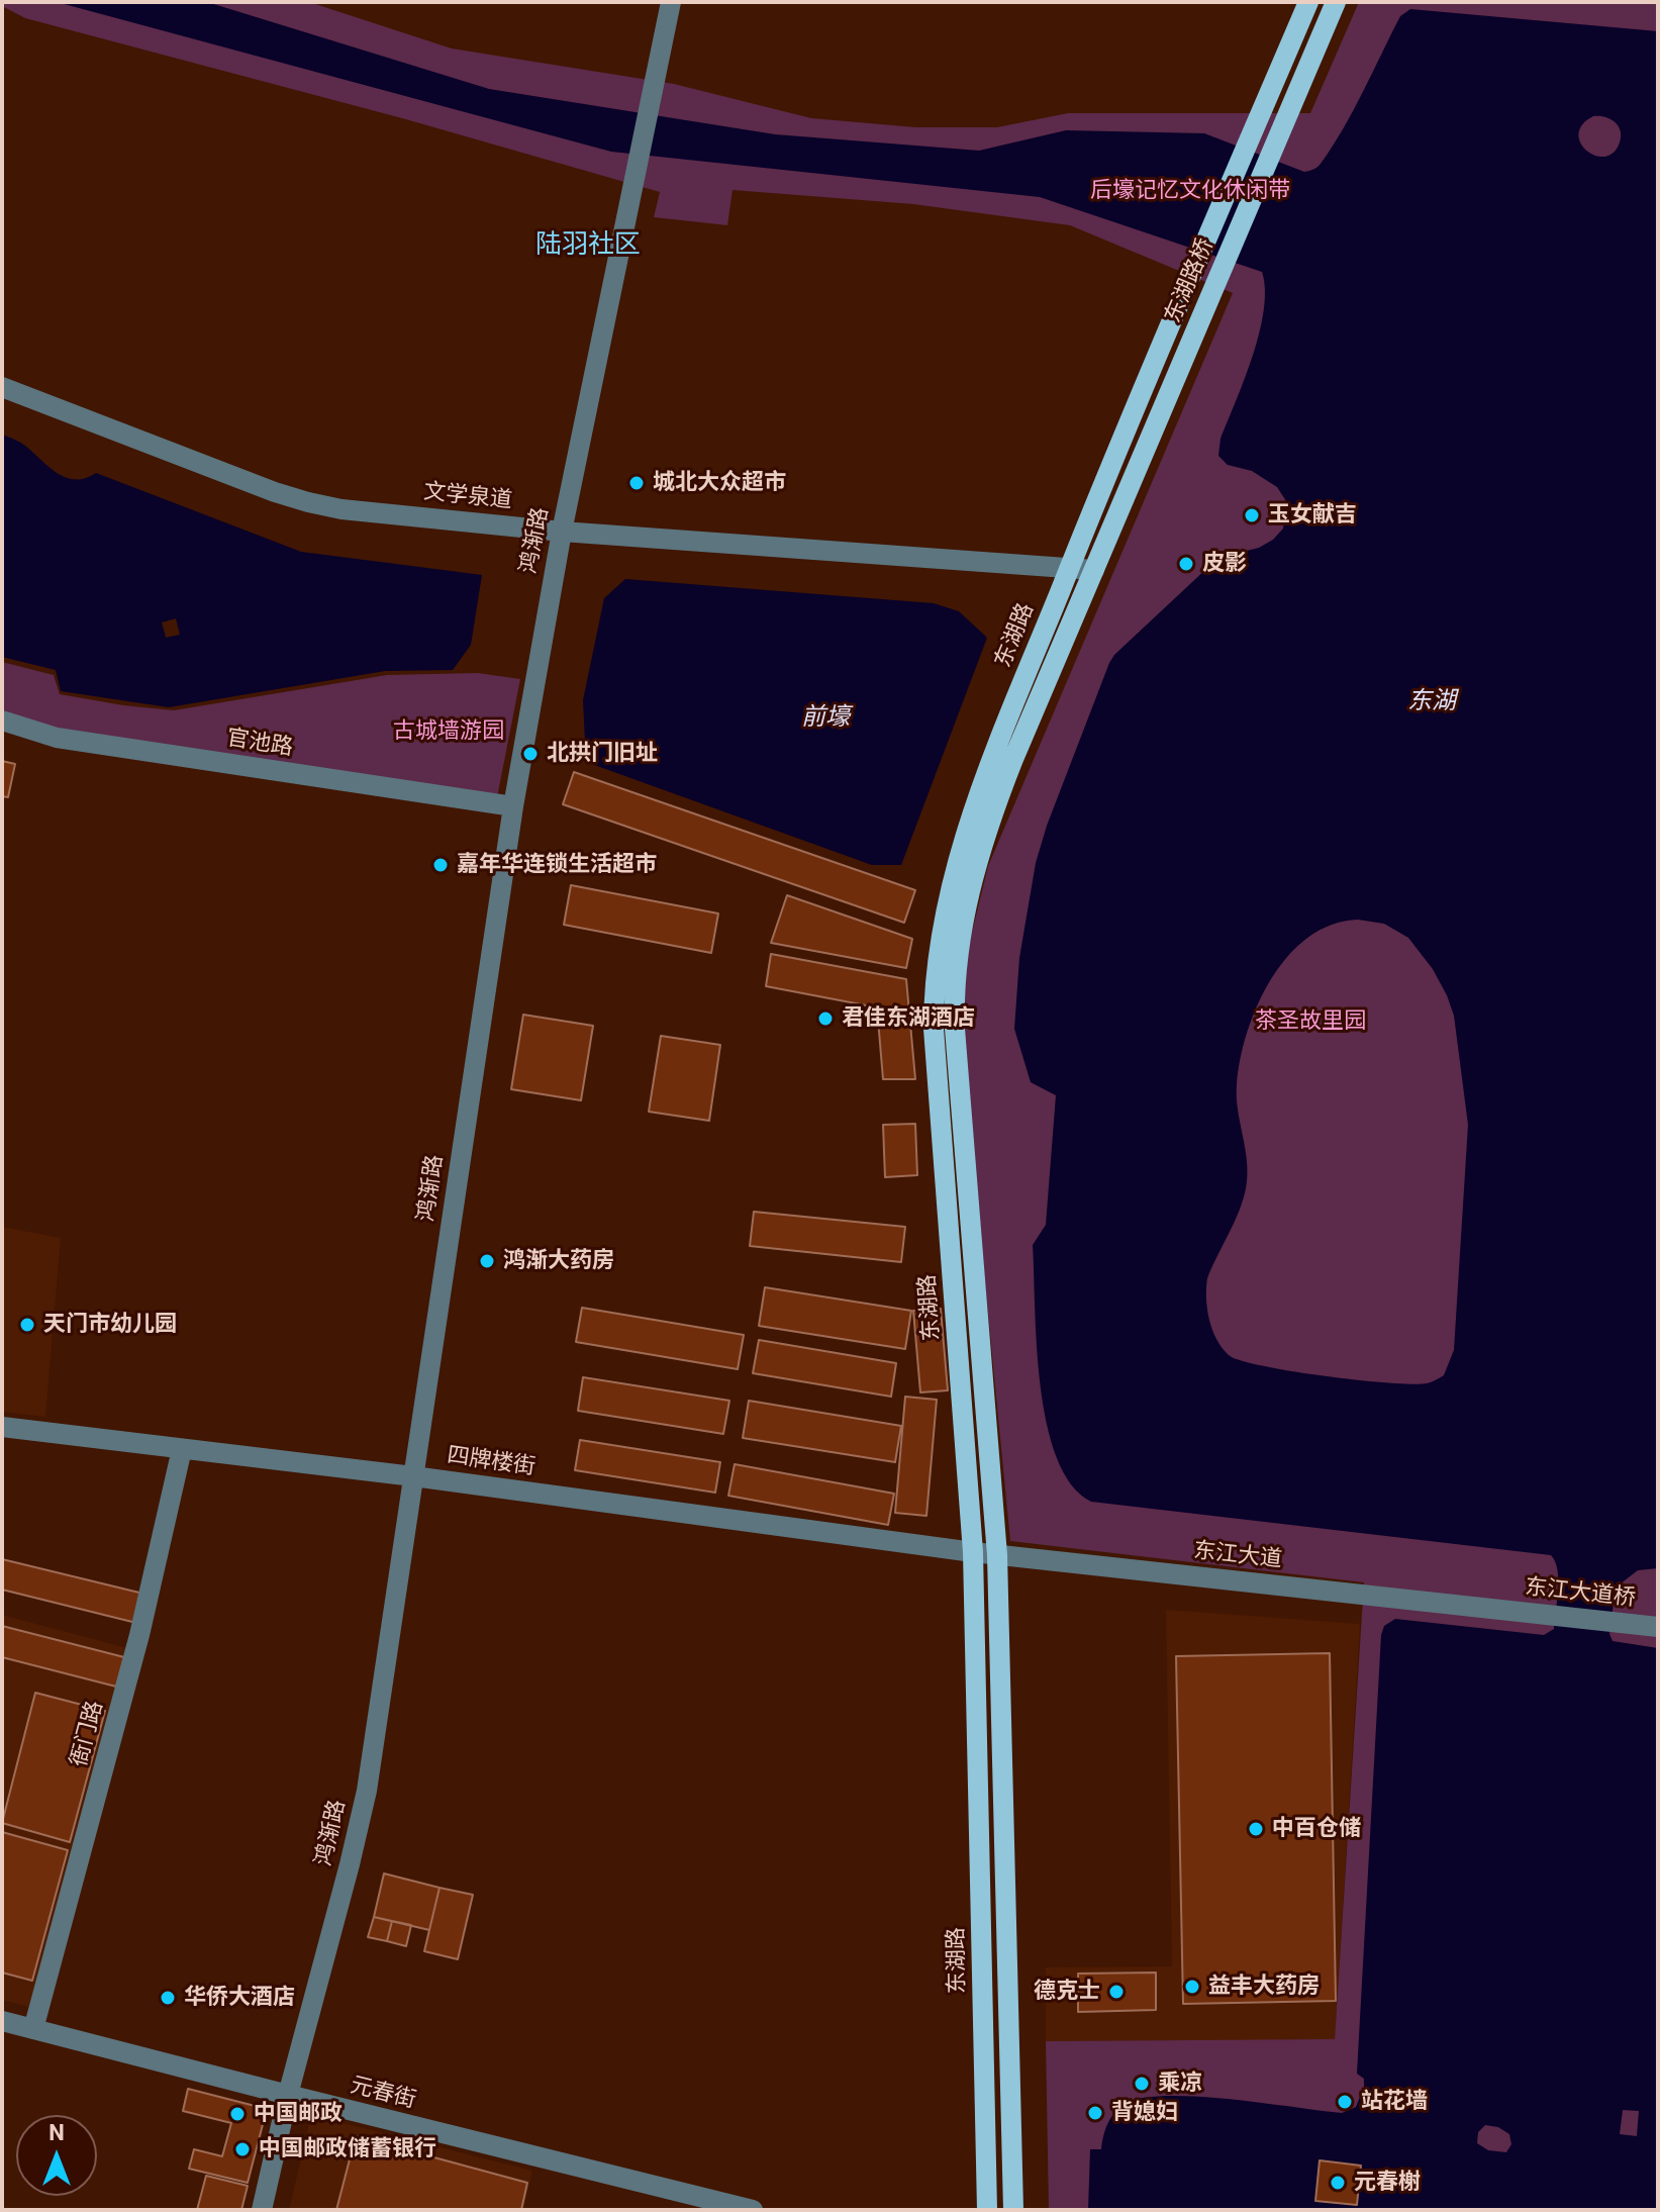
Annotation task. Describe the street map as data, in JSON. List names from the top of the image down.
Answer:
{
  "streets": {
    "main road": ["东湖路桥", "东湖路"],
    "street": [
      "文学泉道",
      "鸿渐路",
      "官池路",
      "四牌楼街",
      "东江大道",
      "东江大道桥",
      "衙门路",
      "元春街"
    ]
  },
  "crossings": [
    ["东湖路桥", "东湖路"],
    ["文学泉道", "鸿渐路"],
    ["文学泉道", "东湖路"],
    ["鸿渐路", "官池路"],
    ["鸿渐路", "四牌楼街"],
    ["鸿渐路", "元春街"],
    ["东湖路", "四牌楼街"],
    ["东湖路", "东江大道"],
    ["四牌楼街", "东江大道"],
    ["四牌楼街", "衙门路"],
    ["东江大道", "东江大道桥"],
    ["衙门路", "元春街"]
  ],
  "districts": ["陆羽社区"],
  "water": ["东湖", "前壕"],
  "parks": ["后壕记忆文化休闲带", "古城墙游园", "茶圣故里园"],
  "places": [
    "城北大众超市",
    "玉女献吉",
    "皮影",
    "北拱门旧址",
    "嘉年华连锁生活超市",
    "君佳东湖酒店",
    "鸿渐大药房",
    "天门市幼儿园",
    "中百仓储",
    "益丰大药房",
    "德克士",
    "华侨大酒店",
    "乘凉",
    "站花墙",
    "背媳妇",
    "中国邮政",
    "中国邮政储蓄银行",
    "元春榭"
  ],
  "north": "top"
}
